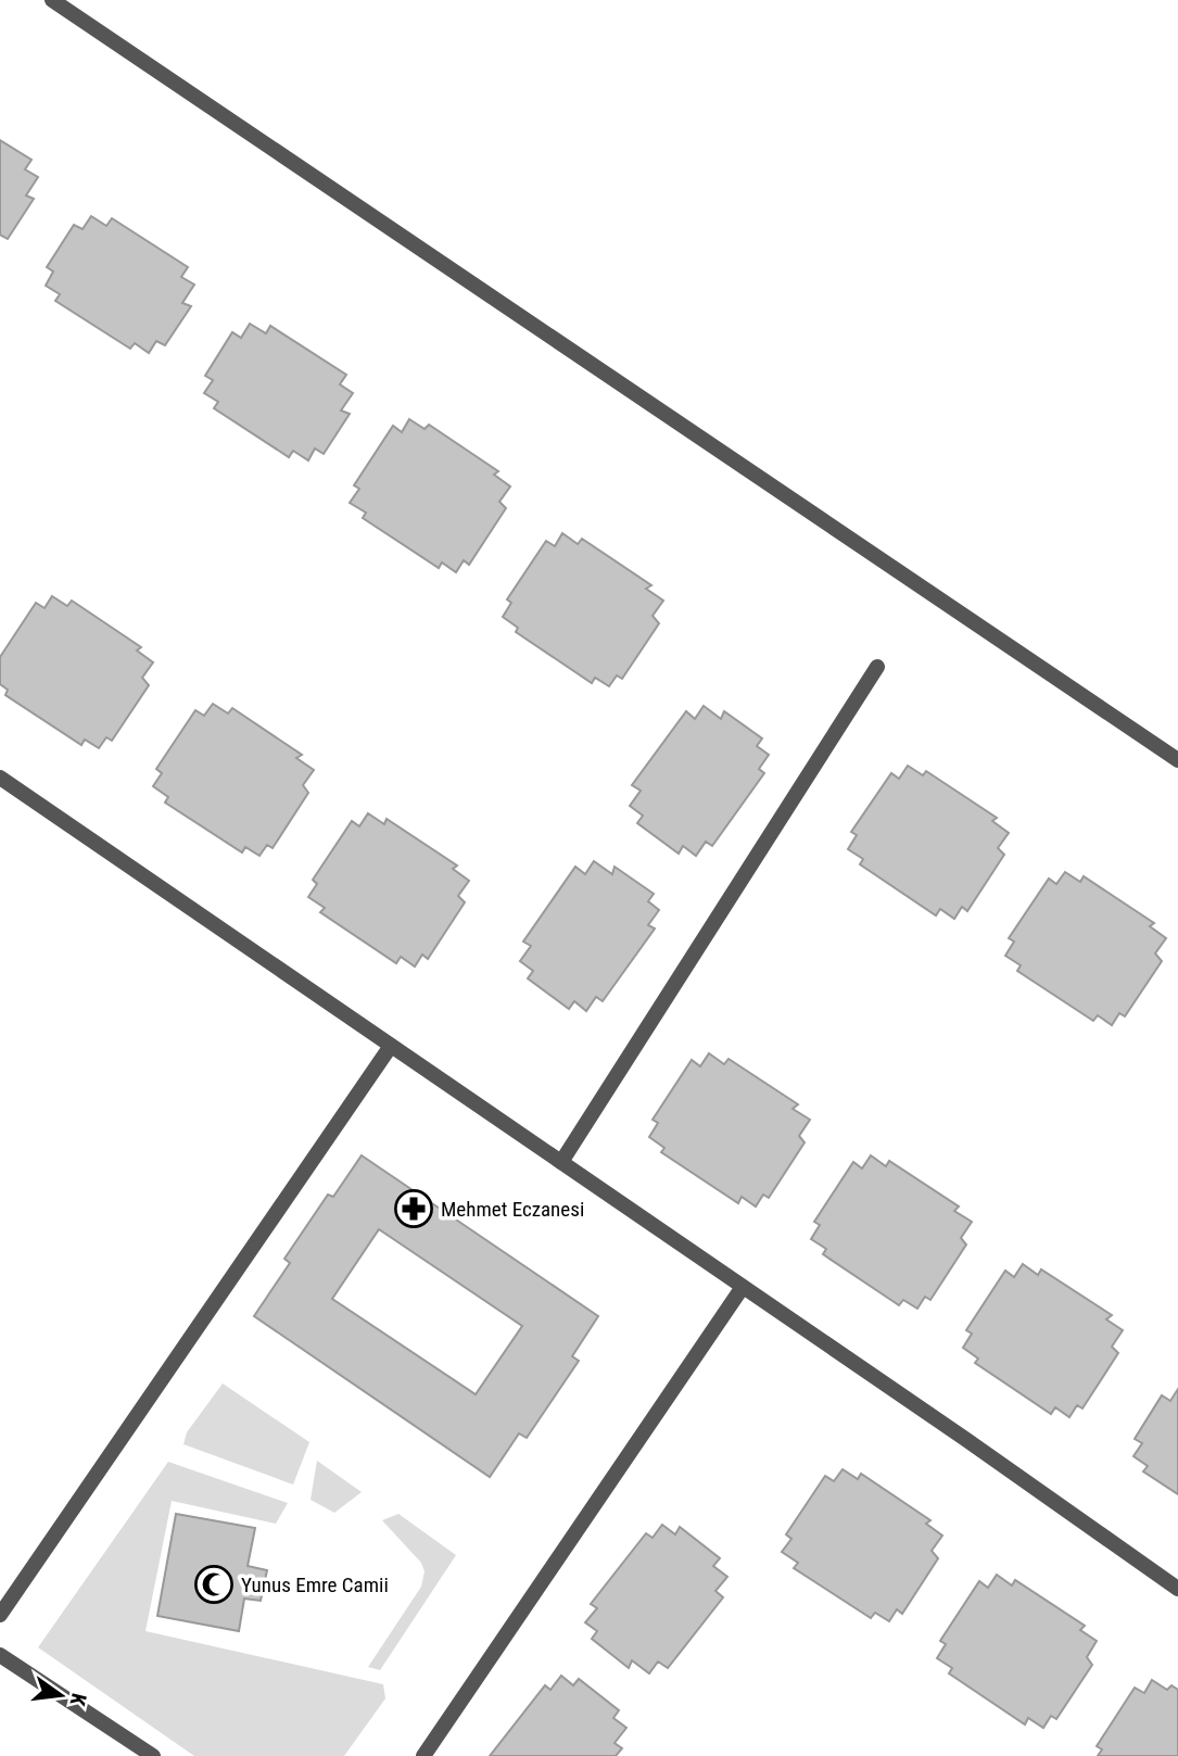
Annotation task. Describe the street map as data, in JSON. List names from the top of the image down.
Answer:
{
  "places": {
    "pharmacy": ["Mehmet Eczanesi"],
    "mosque": ["Yunus Emre Camii"]
  },
  "north": "right"
}
